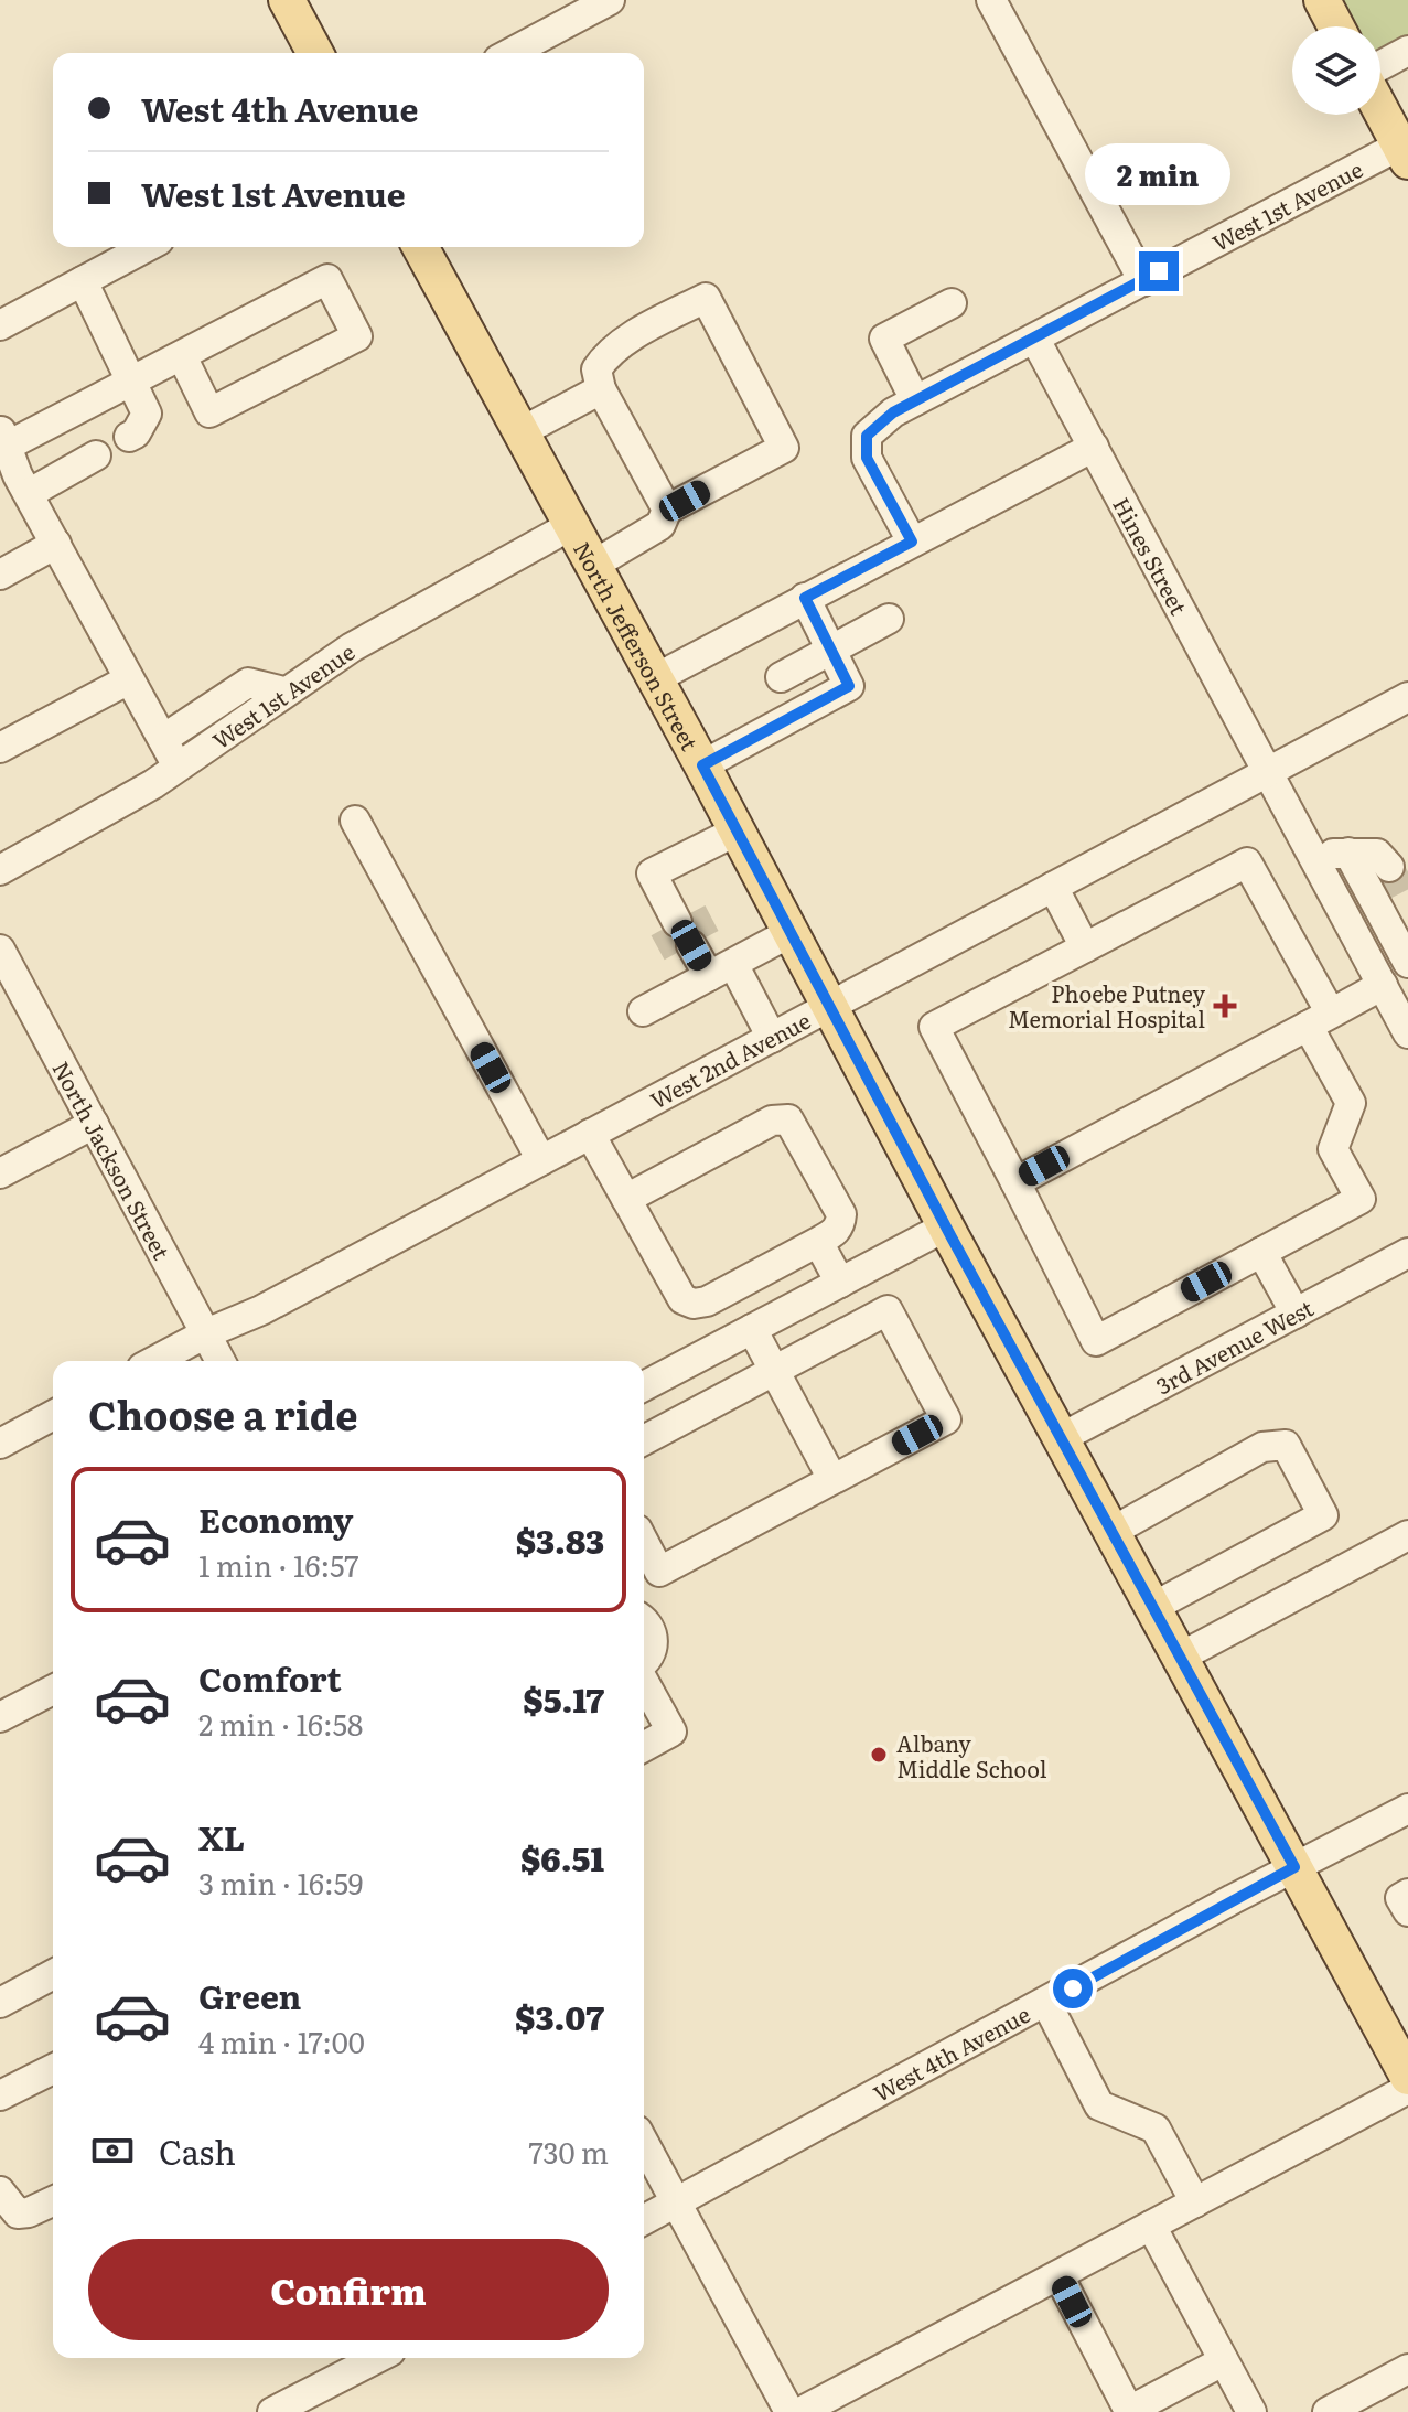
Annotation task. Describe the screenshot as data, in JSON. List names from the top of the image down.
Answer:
{
  "streets": {
    "main road": ["North Jefferson Street"],
    "street": [
      "West 1st Avenue",
      "Hines Street",
      "West 2nd Avenue",
      "North Jackson Street",
      "3rd Avenue West",
      "West 4th Avenue"
    ]
  },
  "crossings": [
    ["West 1st Avenue", "Hines Street"],
    ["West 1st Avenue", "North Jefferson Street"],
    ["Hines Street", "West 2nd Avenue"],
    ["North Jefferson Street", "West 2nd Avenue"],
    ["North Jefferson Street", "3rd Avenue West"],
    ["North Jefferson Street", "West 4th Avenue"],
    ["West 2nd Avenue", "North Jackson Street"]
  ],
  "places": {
    "health": ["Phoebe Putney Memorial Hospital"],
    "other": ["Albany Middle School"]
  },
  "page": {
    "banner": ["West 4th Avenue", "West 1st Avenue"],
    "bubble": "2 min",
    "heading": "Choose a ride",
    "list": [
      {
        "name": "Economy",
        "note": "1 min · 16:57",
        "value": "$3.83"
      },
      {
        "name": "Comfort",
        "note": "2 min · 16:58",
        "value": "$5.17"
      },
      {
        "name": "XL",
        "note": "3 min · 16:59",
        "value": "$6.51"
      },
      {
        "name": "Green",
        "note": "4 min · 17:00",
        "value": "$3.07"
      }
    ],
    "pay": ["Cash", "730 m"],
    "buttons": "Confirm"
  }
}
